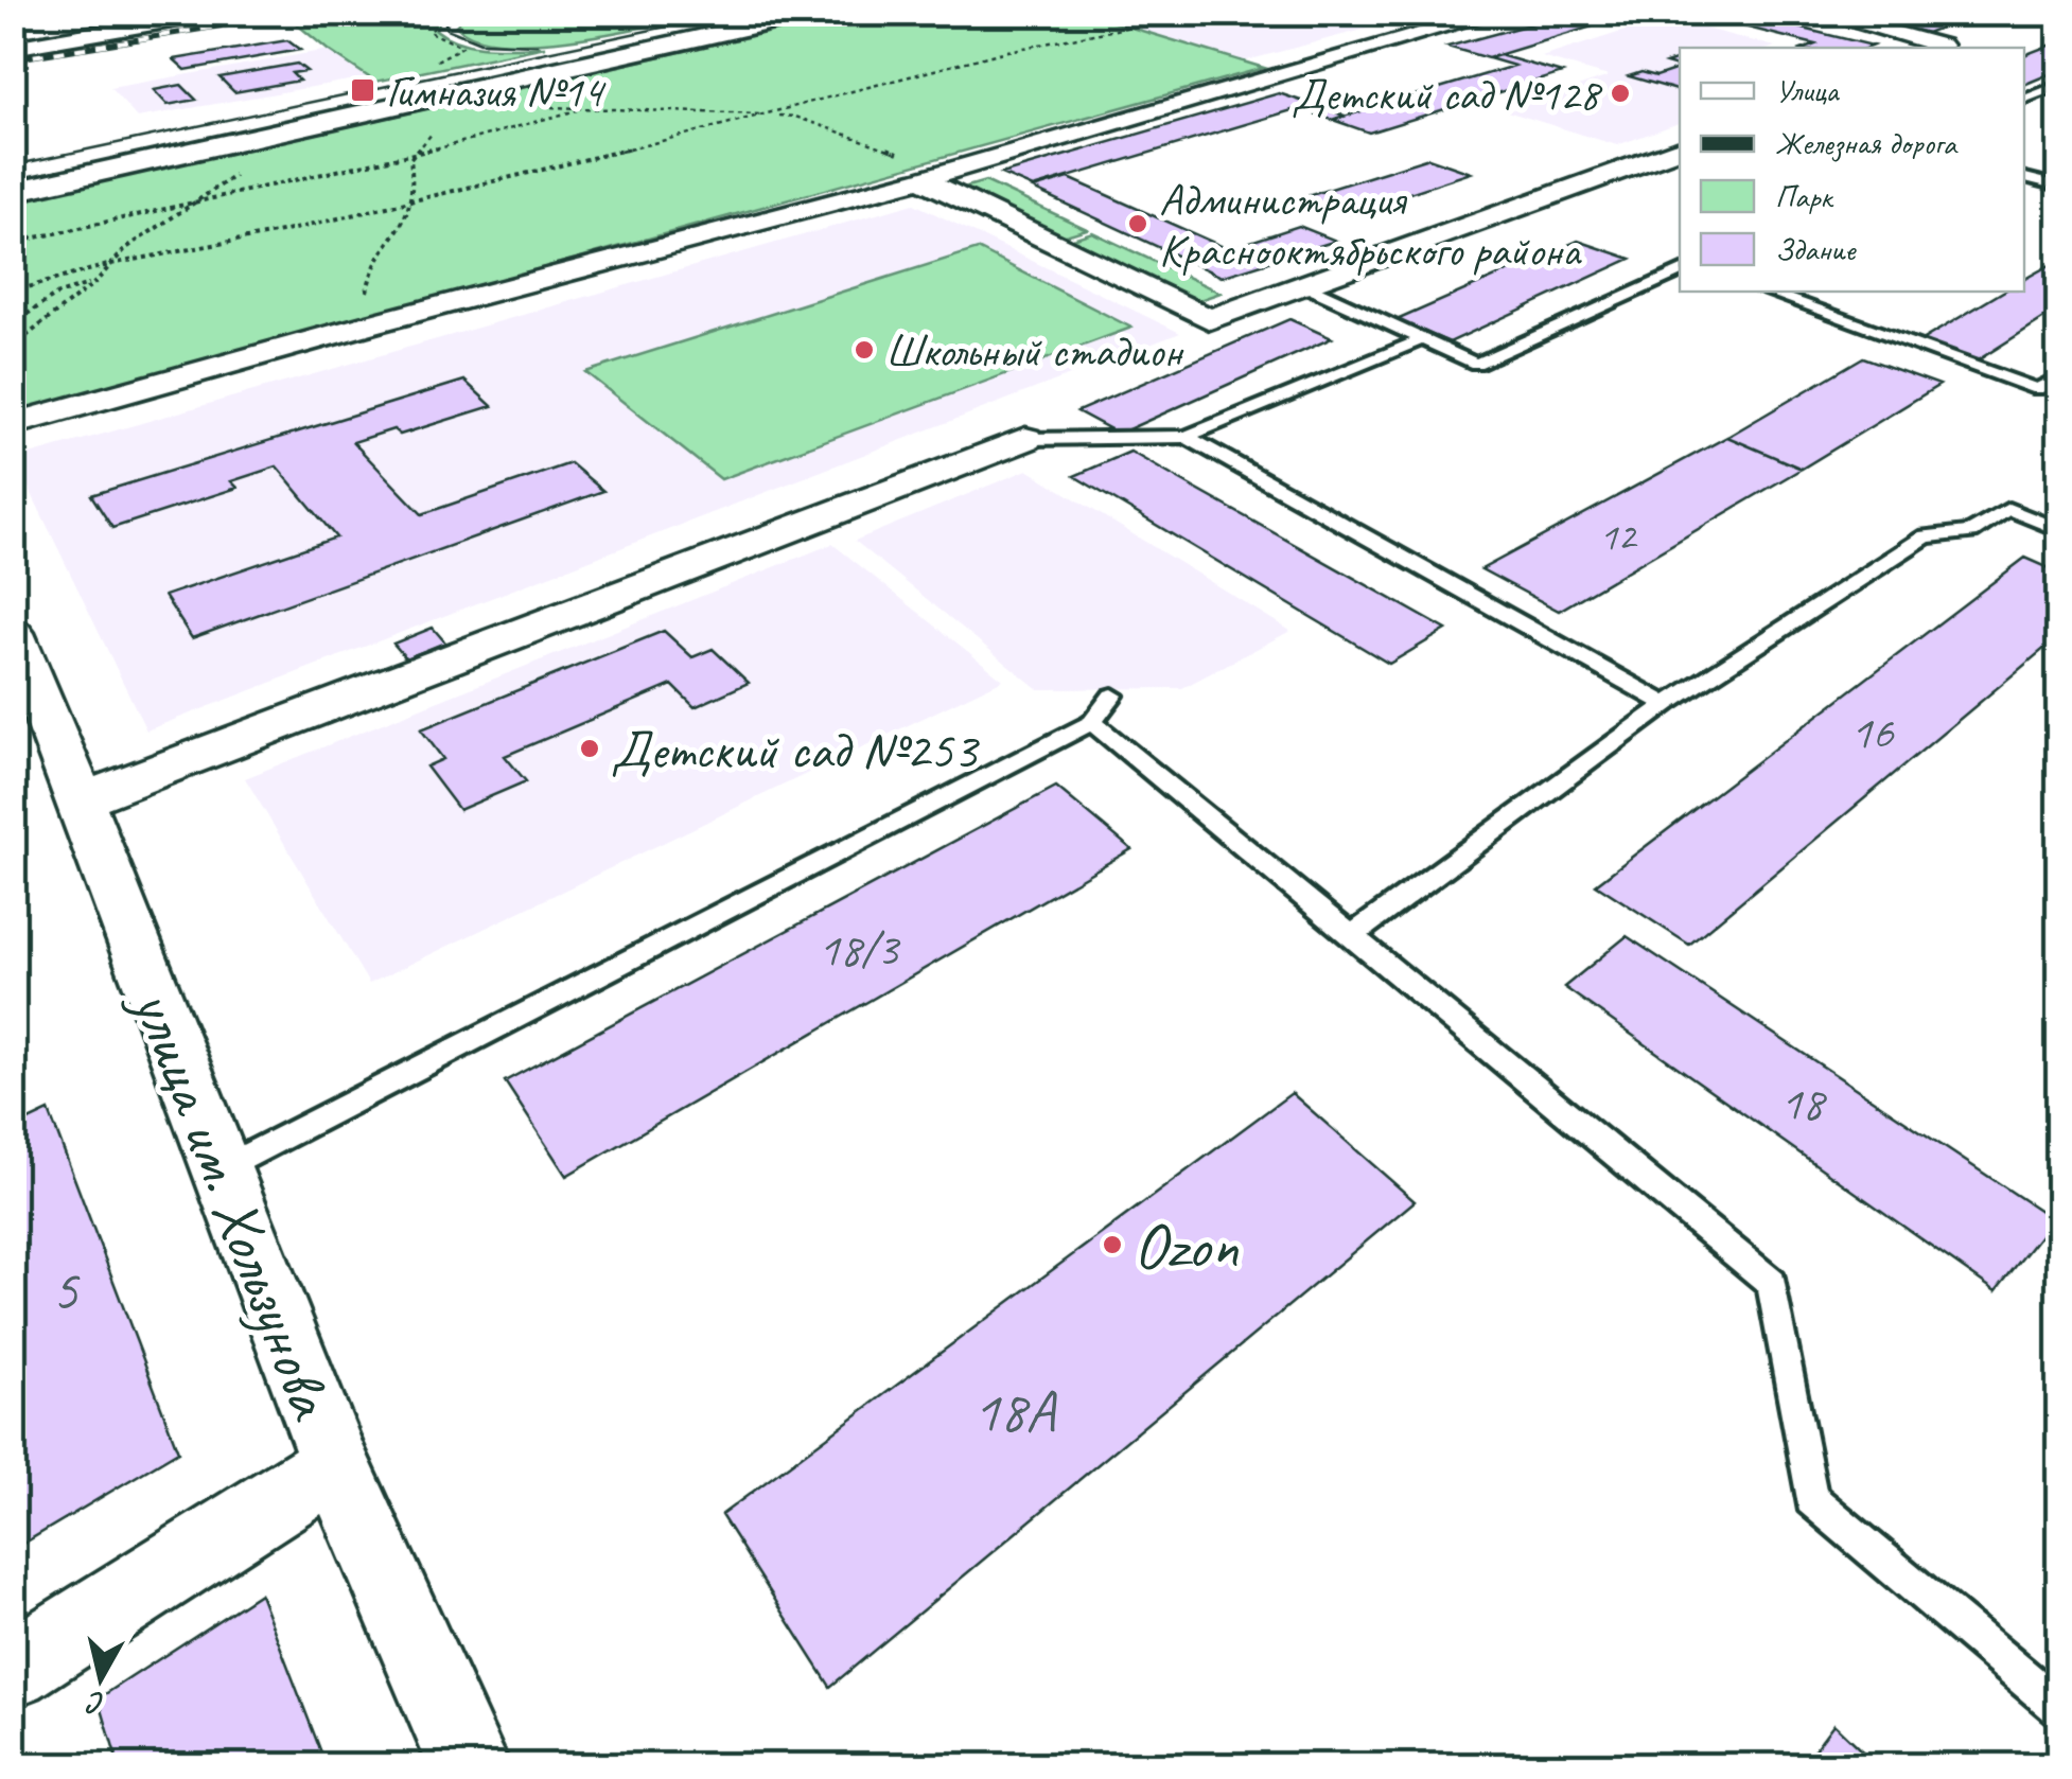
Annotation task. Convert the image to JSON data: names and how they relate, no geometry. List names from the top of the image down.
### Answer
{
  "streets": {
    "street": ["улица им. Хользунова"]
  },
  "places": {
    "transit": ["Гимназия №14"],
    "other": [
      "Детский сад №128",
      "Администрация Краснооктябрьского района",
      "Школьный стадион",
      "Детский сад №253",
      "Ozon"
    ]
  },
  "house_numbers": [
    "12",
    "16",
    "18/3",
    "18",
    "5",
    "18А"
  ],
  "legend": [
    "Улица",
    "Железная дорога",
    "Парк",
    "Здание"
  ],
  "north": "bottom"
}
